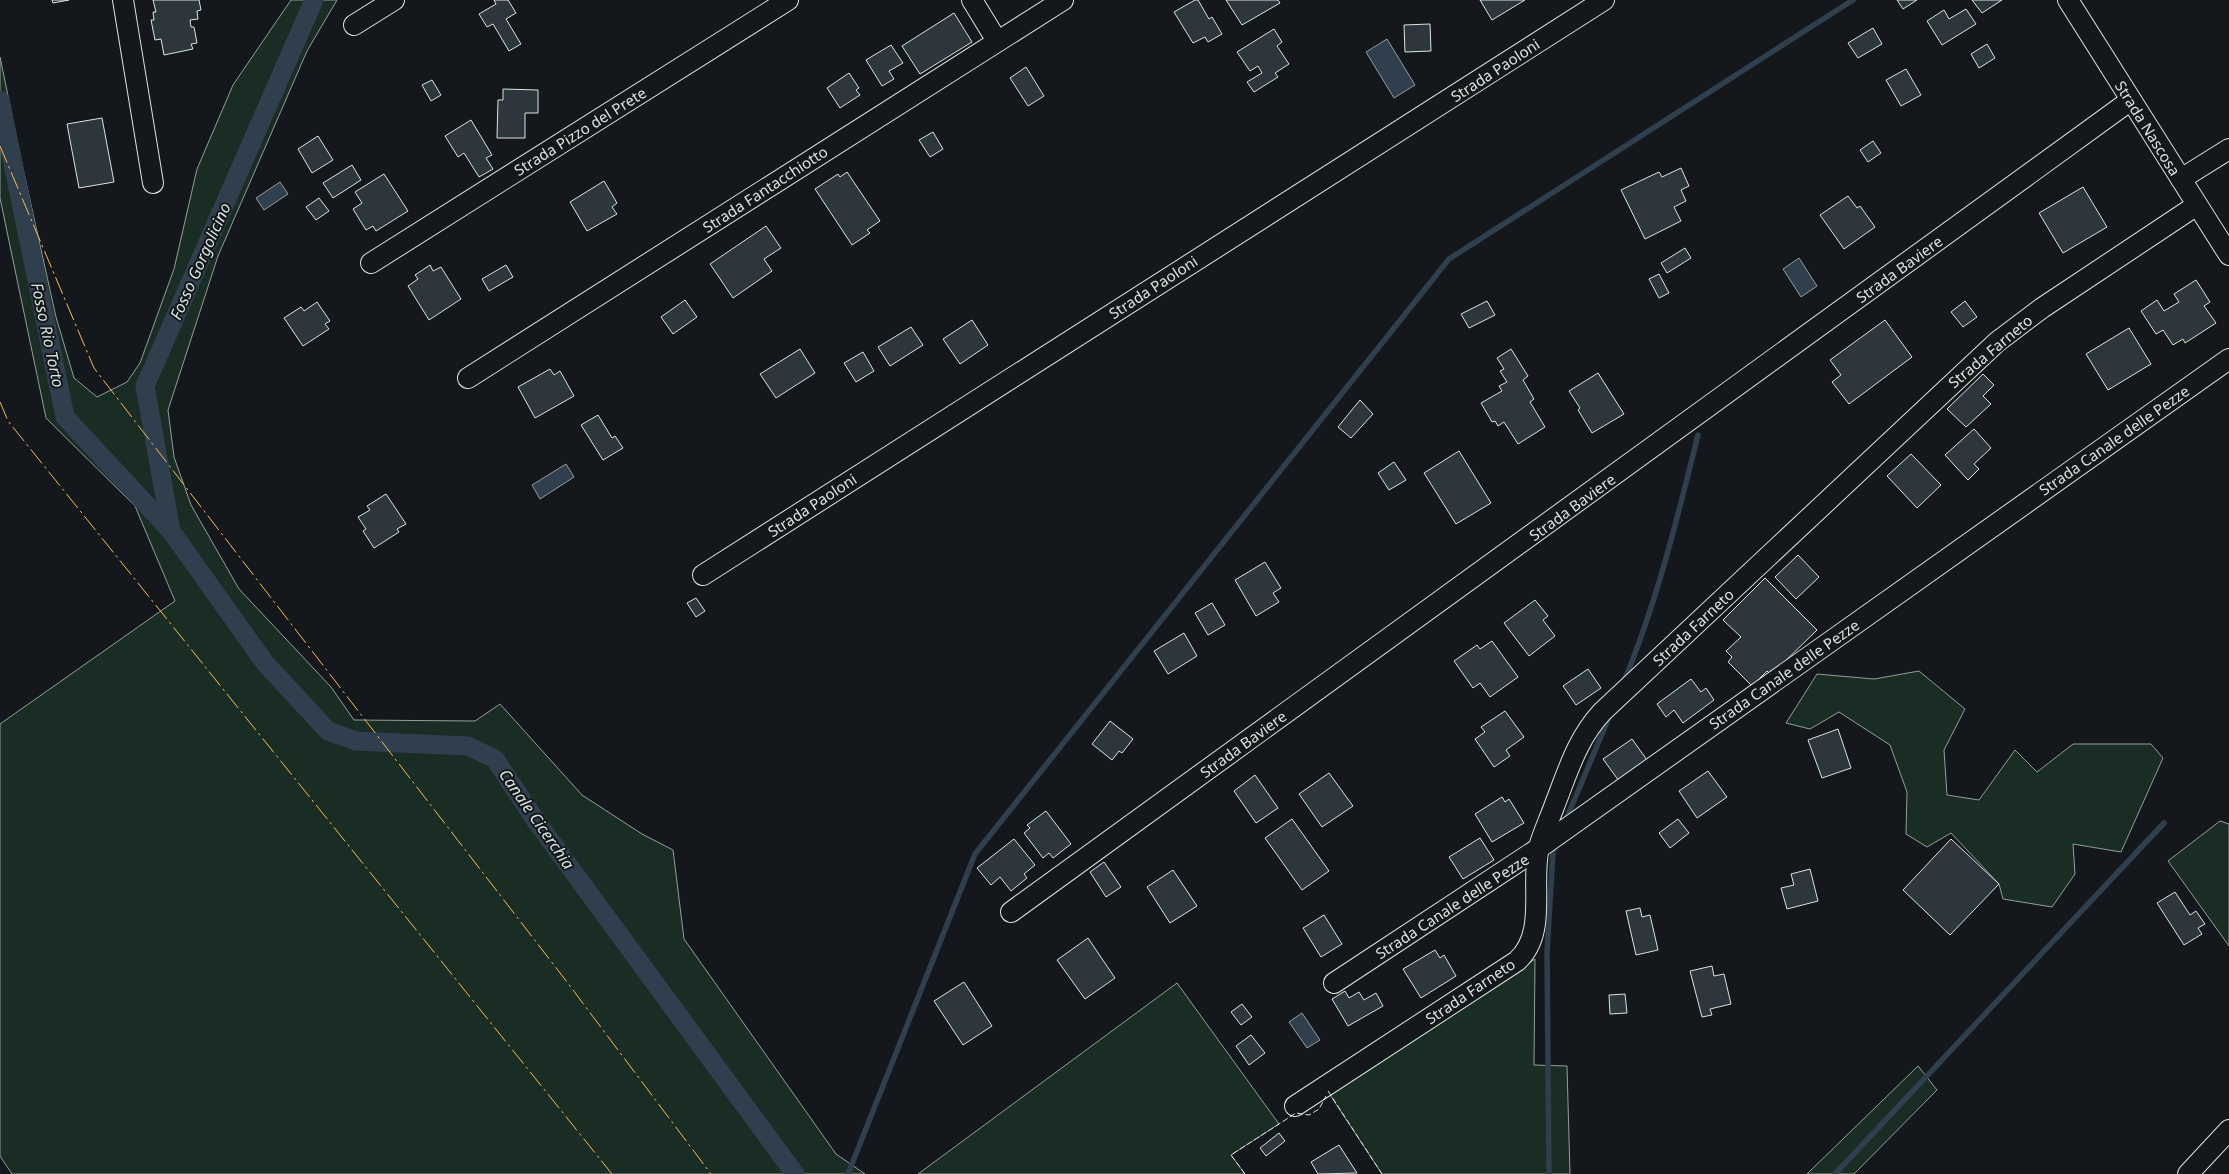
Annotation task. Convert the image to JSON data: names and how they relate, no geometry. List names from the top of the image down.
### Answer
{
  "streets": {
    "street": [
      "Strada Paoloni",
      "Strada Nascosa",
      "Strada Pizzo del Prete",
      "Strada Fantacchiotto",
      "Strada Baviere",
      "Strada Farneto",
      "Strada Canale delle Pezze"
    ]
  },
  "crossings": [
    ["Strada Nascosa", "Strada Baviere"],
    ["Strada Nascosa", "Strada Farneto"],
    ["Strada Farneto", "Strada Canale delle Pezze"]
  ],
  "water": ["Fosso Gorgolicino", "Fosso Rio Torto", "Canale Cicerchia"]
}
